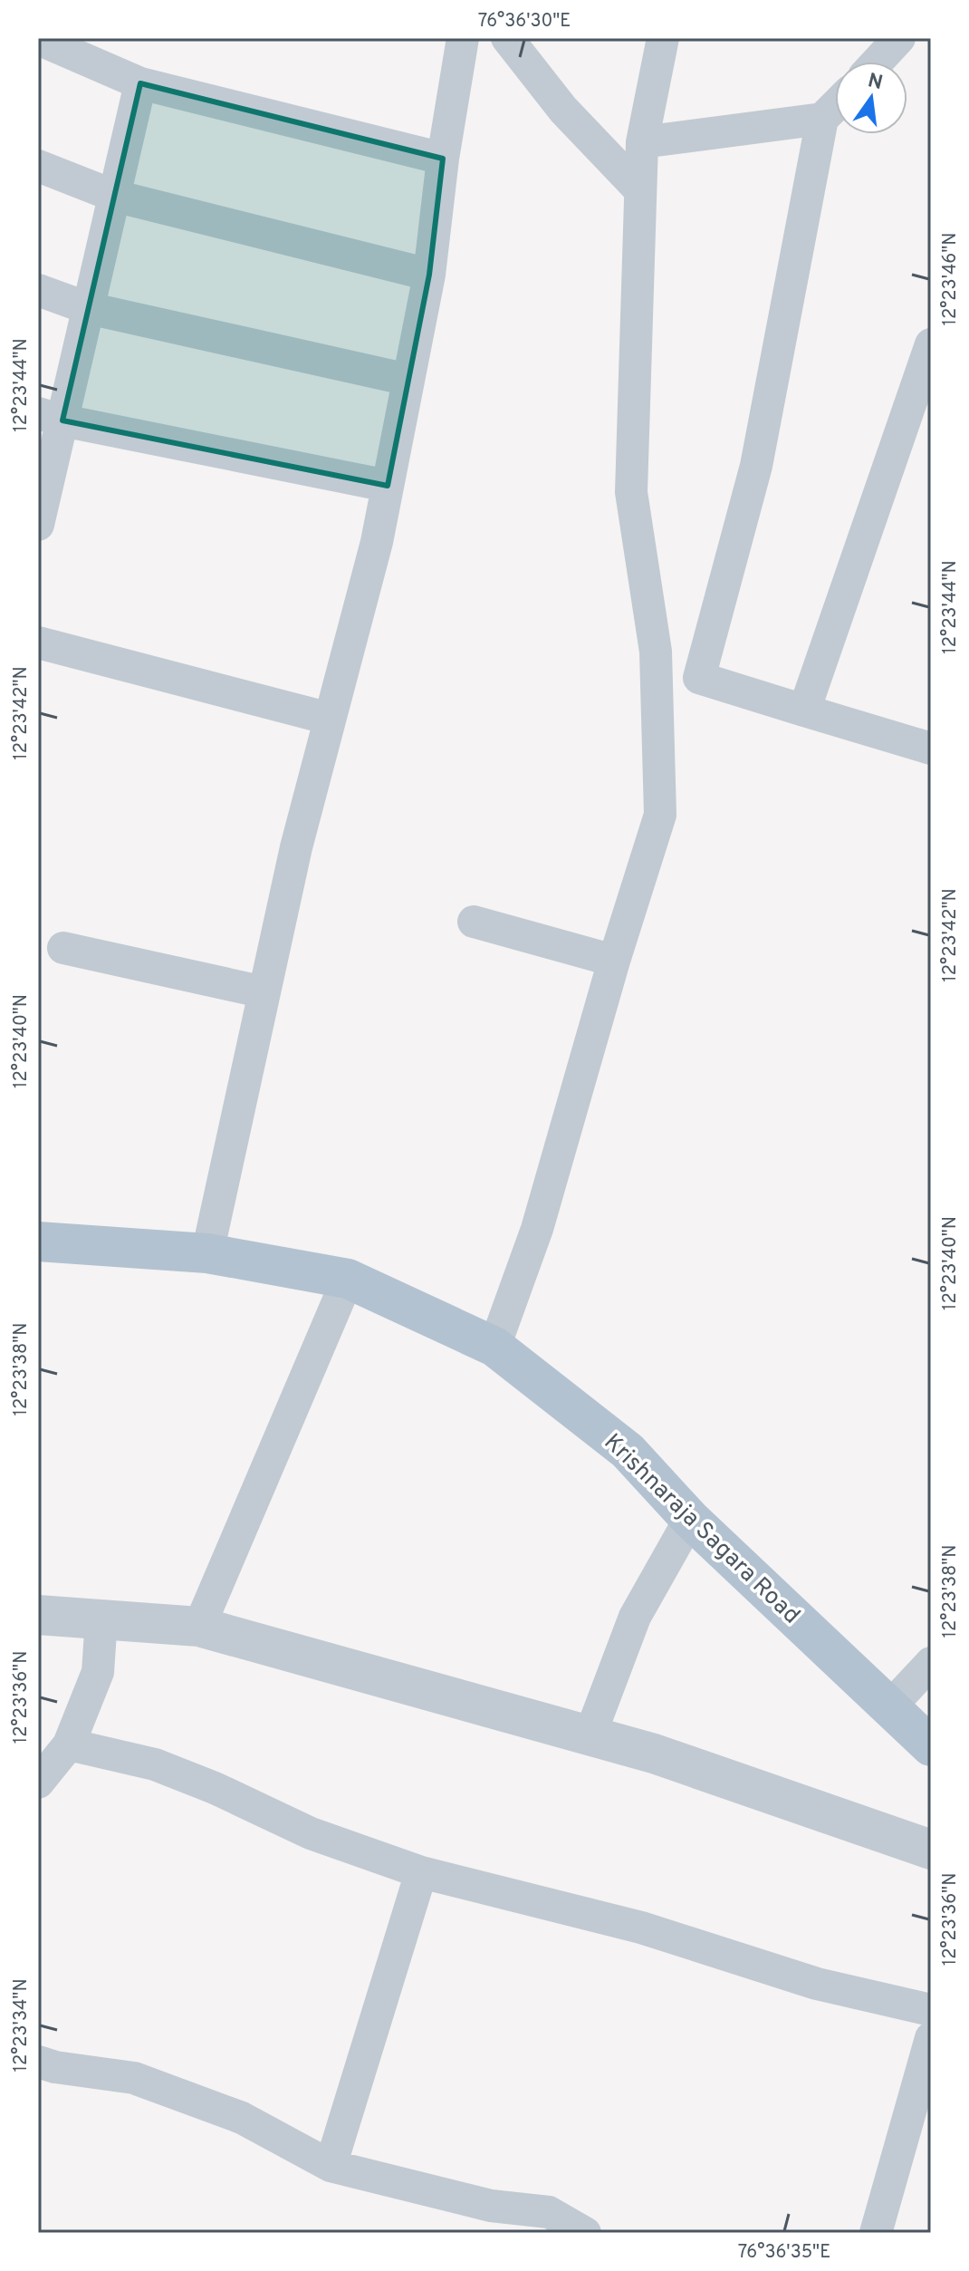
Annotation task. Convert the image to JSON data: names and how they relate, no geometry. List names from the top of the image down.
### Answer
{
  "streets": {
    "main road": ["Krishnaraja Sagara Road"]
  },
  "north": "top",
  "coordinates": [
    "76°36'30\"E",
    "12°23'46\"N",
    "12°23'44\"N",
    "12°23'42\"N",
    "12°23'40\"N",
    "12°23'38\"N",
    "12°23'36\"N",
    "12°23'34\"N",
    "76°36'35\"E"
  ]
}
